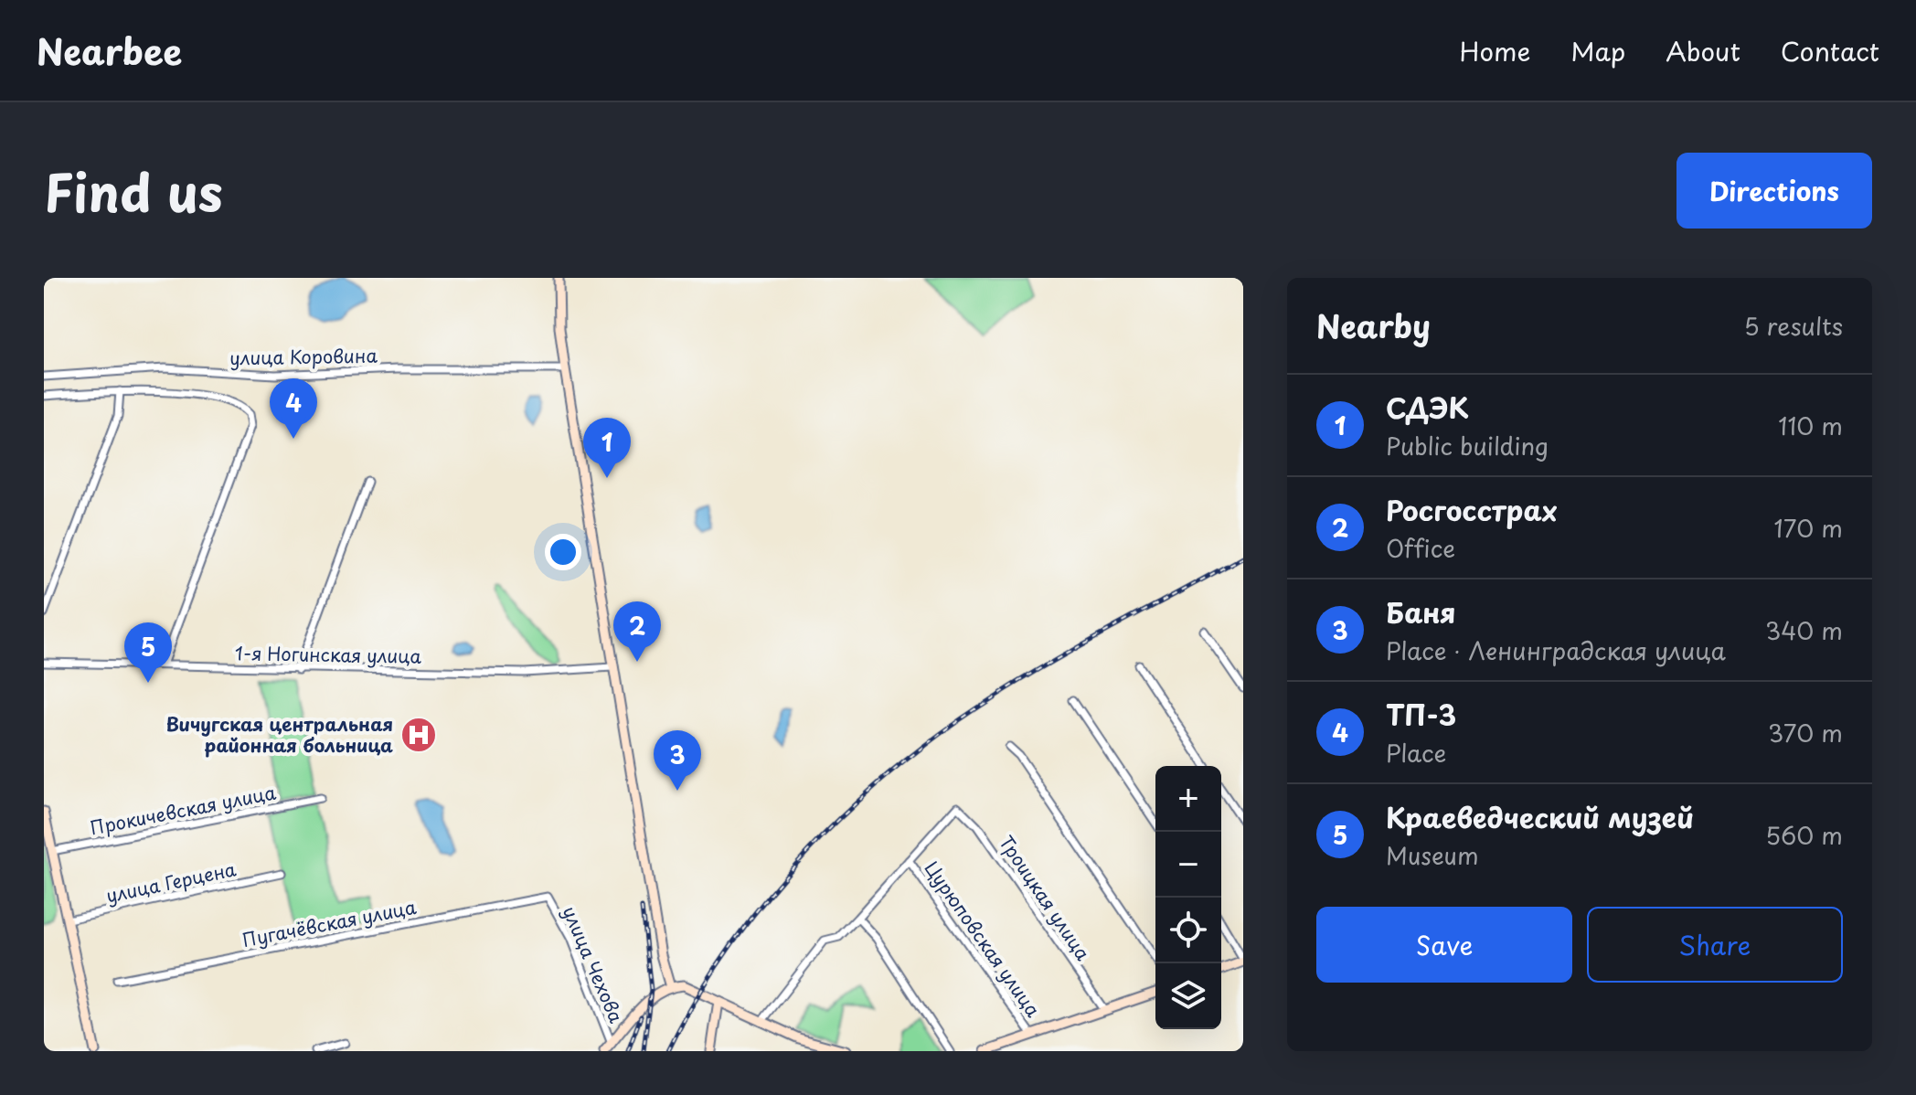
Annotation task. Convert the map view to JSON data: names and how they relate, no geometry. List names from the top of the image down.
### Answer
{
  "streets": {
    "street": [
      "улица Коровина",
      "1-я Ногинская улица",
      "Прокичевская улица",
      "улица Герцена",
      "Троицкая улица",
      "Пугачёвская улица",
      "Цурюповская улица",
      "улица Чехова"
    ]
  },
  "crossings": [
    ["Троицкая улица", "Цурюповская улица"],
    ["Пугачёвская улица", "улица Чехова"]
  ],
  "places": {
    "hospital": ["Вичугская центральная районная больница"]
  },
  "page": {
    "header": "Nearbee",
    "nav": [
      "Home",
      "Map",
      "About",
      "Contact"
    ],
    "title": "Find us",
    "buttons": [
      "Directions",
      ["Save", "Share"]
    ],
    "heading": ["Nearby", "5 results"],
    "list": [
      {
        "mark": "1",
        "name": "СДЭК",
        "note": "Public building",
        "value": "110 m"
      },
      {
        "mark": "2",
        "name": "Росгосстрах",
        "note": "Office",
        "value": "170 m"
      },
      {
        "mark": "3",
        "name": "Баня",
        "note": "Place · Ленинградская улица",
        "value": "340 m"
      },
      {
        "mark": "4",
        "name": "ТП-3",
        "note": "Place",
        "value": "370 m"
      },
      {
        "mark": "5",
        "name": "Краеведческий музей",
        "note": "Museum",
        "value": "560 m"
      }
    ],
    "pins": [
      "4",
      "1",
      "2",
      "5",
      "3"
    ],
    "map_buttons": ["+", "−"]
  }
}
